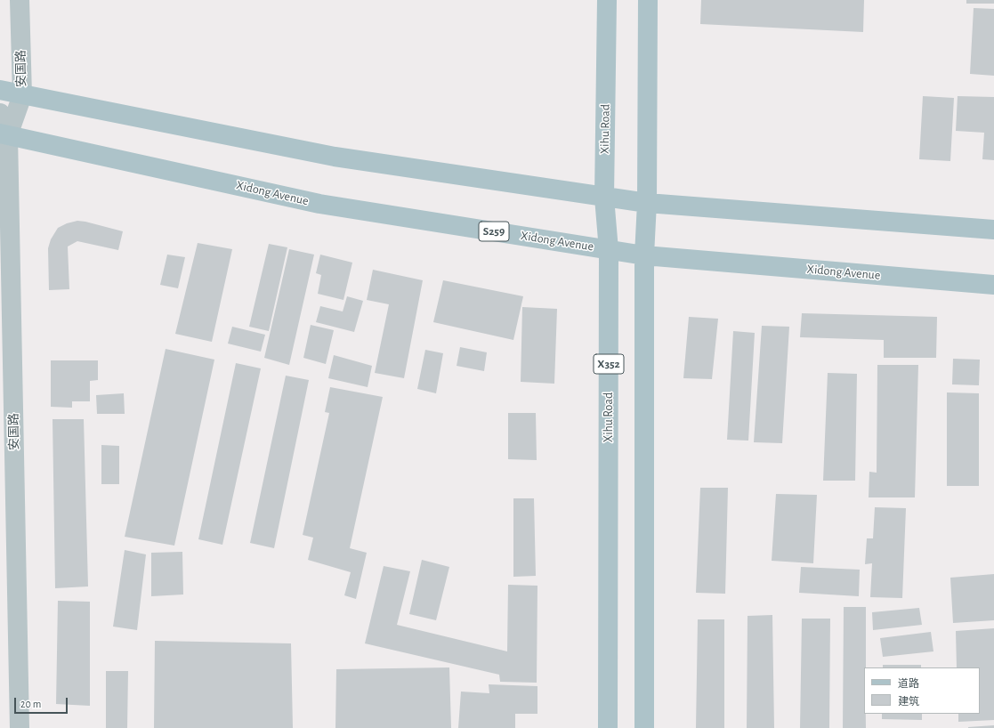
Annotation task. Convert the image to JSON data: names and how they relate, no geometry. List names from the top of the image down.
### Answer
{
  "streets": {
    "main road": [
      "Xihu Road",
      "Xidong Avenue",
      "S259",
      "X352"
    ],
    "street": ["安国路"]
  },
  "crossings": [
    ["安国路", "Xidong Avenue"],
    ["Xihu Road", "Xidong Avenue"]
  ],
  "legend": ["道路", "建筑"],
  "scale_bar": "20 m"
}
